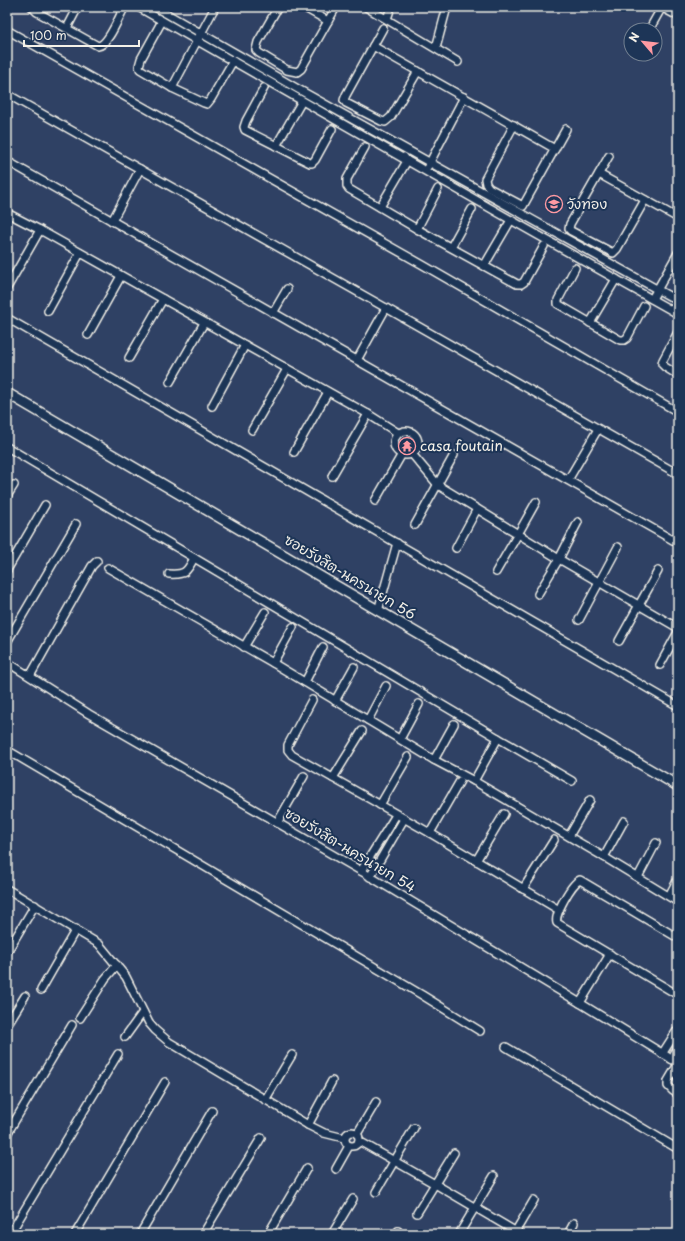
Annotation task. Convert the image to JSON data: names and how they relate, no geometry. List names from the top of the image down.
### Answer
{
  "streets": {
    "street": ["ซอยรังสิต-นครนายก 56", "ซอยรังสิต-นครนายก 54"]
  },
  "places": {
    "school or university": ["วังทอง"],
    "temple": ["casa foutain"]
  },
  "scale_bar": "100 m",
  "north": "top left"
}
